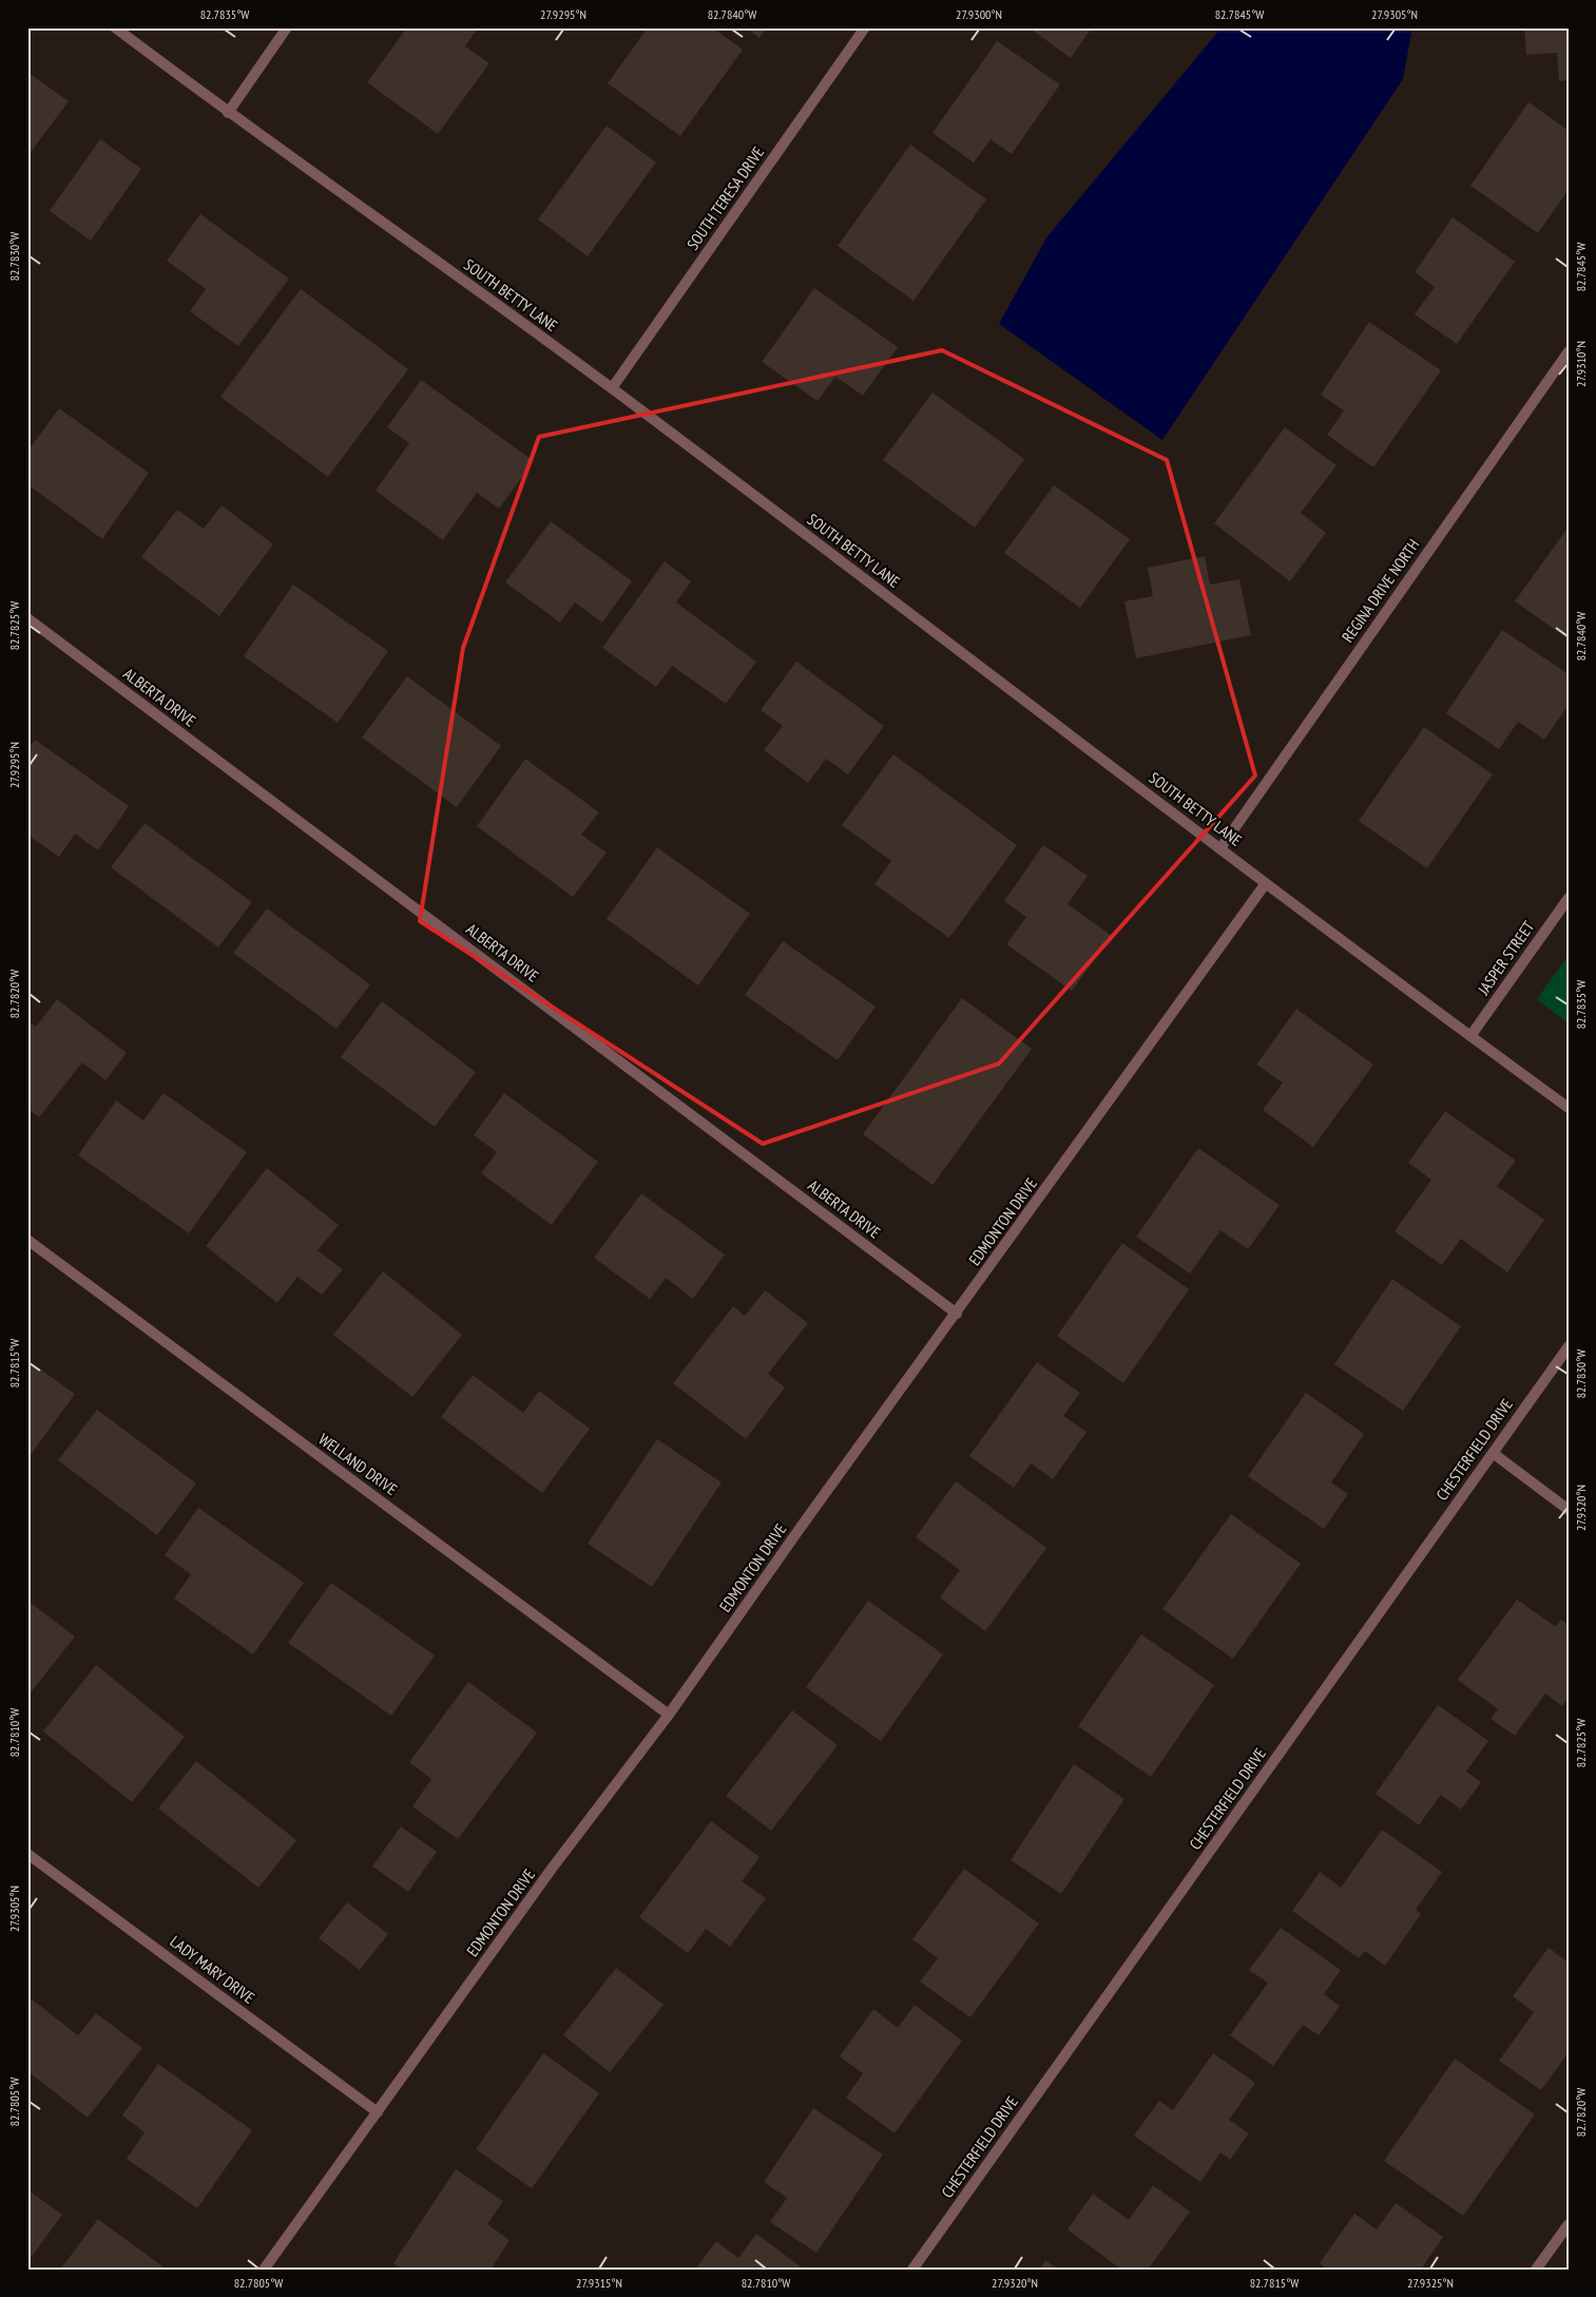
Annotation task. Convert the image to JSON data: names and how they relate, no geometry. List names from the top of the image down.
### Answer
{
  "streets": {
    "street": [
      "SOUTH TERESA DRIVE",
      "SOUTH BETTY LANE",
      "REGINA DRIVE NORTH",
      "ALBERTA DRIVE",
      "JASPER STREET",
      "EDMONTON DRIVE",
      "CHESTERFIELD DRIVE",
      "WELLAND DRIVE",
      "LADY MARY DRIVE"
    ]
  },
  "crossings": [
    ["SOUTH TERESA DRIVE", "SOUTH BETTY LANE"],
    ["SOUTH BETTY LANE", "REGINA DRIVE NORTH"],
    ["SOUTH BETTY LANE", "JASPER STREET"],
    ["SOUTH BETTY LANE", "EDMONTON DRIVE"],
    ["ALBERTA DRIVE", "EDMONTON DRIVE"],
    ["EDMONTON DRIVE", "WELLAND DRIVE"],
    ["EDMONTON DRIVE", "LADY MARY DRIVE"]
  ],
  "coordinates": [
    "82.7835°W",
    "27.9295°N",
    "82.7840°W",
    "27.9300°N",
    "82.7845°W",
    "27.9305°N",
    "82.7830°W",
    "27.9310°N",
    "82.7825°W",
    "82.7820°W",
    "82.7815°W",
    "27.9320°N",
    "82.7810°W",
    "82.7805°W",
    "27.9315°N",
    "27.9325°N"
  ]
}
